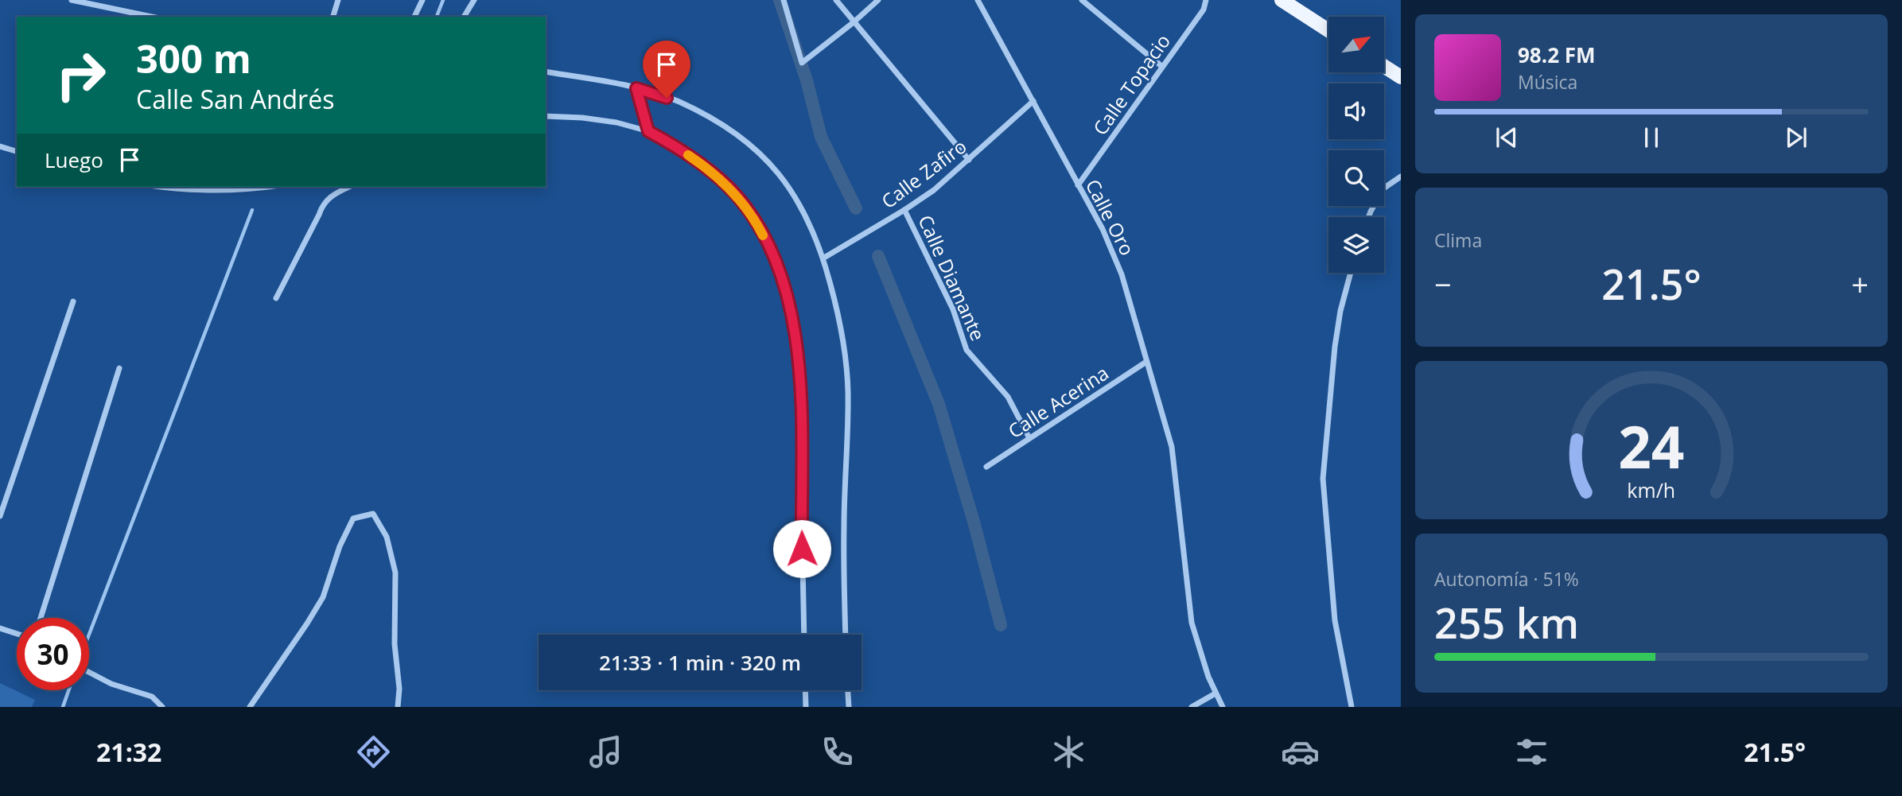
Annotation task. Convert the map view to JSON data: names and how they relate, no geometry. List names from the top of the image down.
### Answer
{
  "streets": {
    "street": [
      "Calle Topacio",
      "Calle Zafiro",
      "Calle Oro",
      "Calle Diamante",
      "Calle Acerina"
    ]
  },
  "crossings": [
    ["Calle Topacio", "Calle Oro"],
    ["Calle Zafiro", "Calle Oro"],
    ["Calle Zafiro", "Calle Diamante"],
    ["Calle Oro", "Calle Acerina"],
    ["Calle Diamante", "Calle Acerina"]
  ],
  "north": "top right",
  "page": {
    "turn": ["300 m", "Calle San Andrés"],
    "song": ["98.2 FM", "Música"],
    "then": "Luego",
    "tile": [
      "Clima",
      ["Autonomía · 51%", "255 km"]
    ],
    "heat": ["−", "21.5°", "+"],
    "limit": "30",
    "trip": "21:33 · 1 min · 320 m",
    "tabs": ["21:32", "21.5°"],
    "gauge": ["24", "km/h"]
  }
}
